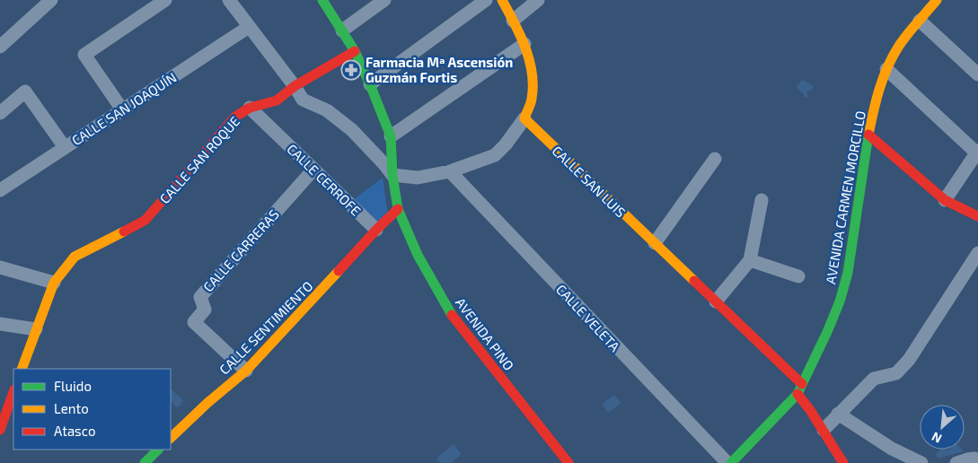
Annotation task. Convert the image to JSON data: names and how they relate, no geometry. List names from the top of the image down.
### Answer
{
  "streets": {
    "street": [
      "CALLE SAN JOAQUÍN",
      "CALLE SAN ROQUE",
      "CALLE CERROFE",
      "CALLE SAN LUIS",
      "AVENIDA CARMEN MORCILLO",
      "CALLE CARRERAS",
      "CALLE VELETA",
      "CALLE SENTIMIENTO",
      "AVENIDA PINO"
    ]
  },
  "crossings": [
    ["CALLE SAN ROQUE", "CALLE CERROFE"],
    ["CALLE SAN ROQUE", "AVENIDA PINO"],
    ["CALLE CERROFE", "CALLE CARRERAS"],
    ["CALLE CERROFE", "CALLE SENTIMIENTO"],
    ["CALLE SAN LUIS", "AVENIDA CARMEN MORCILLO"],
    ["CALLE CARRERAS", "CALLE SENTIMIENTO"]
  ],
  "places": {
    "pharmacy": ["Farmacia Mª Ascensión Guzmán Fortis"]
  },
  "legend": ["Fluido", "Lento", "Atasco"],
  "north": "bottom left"
}
